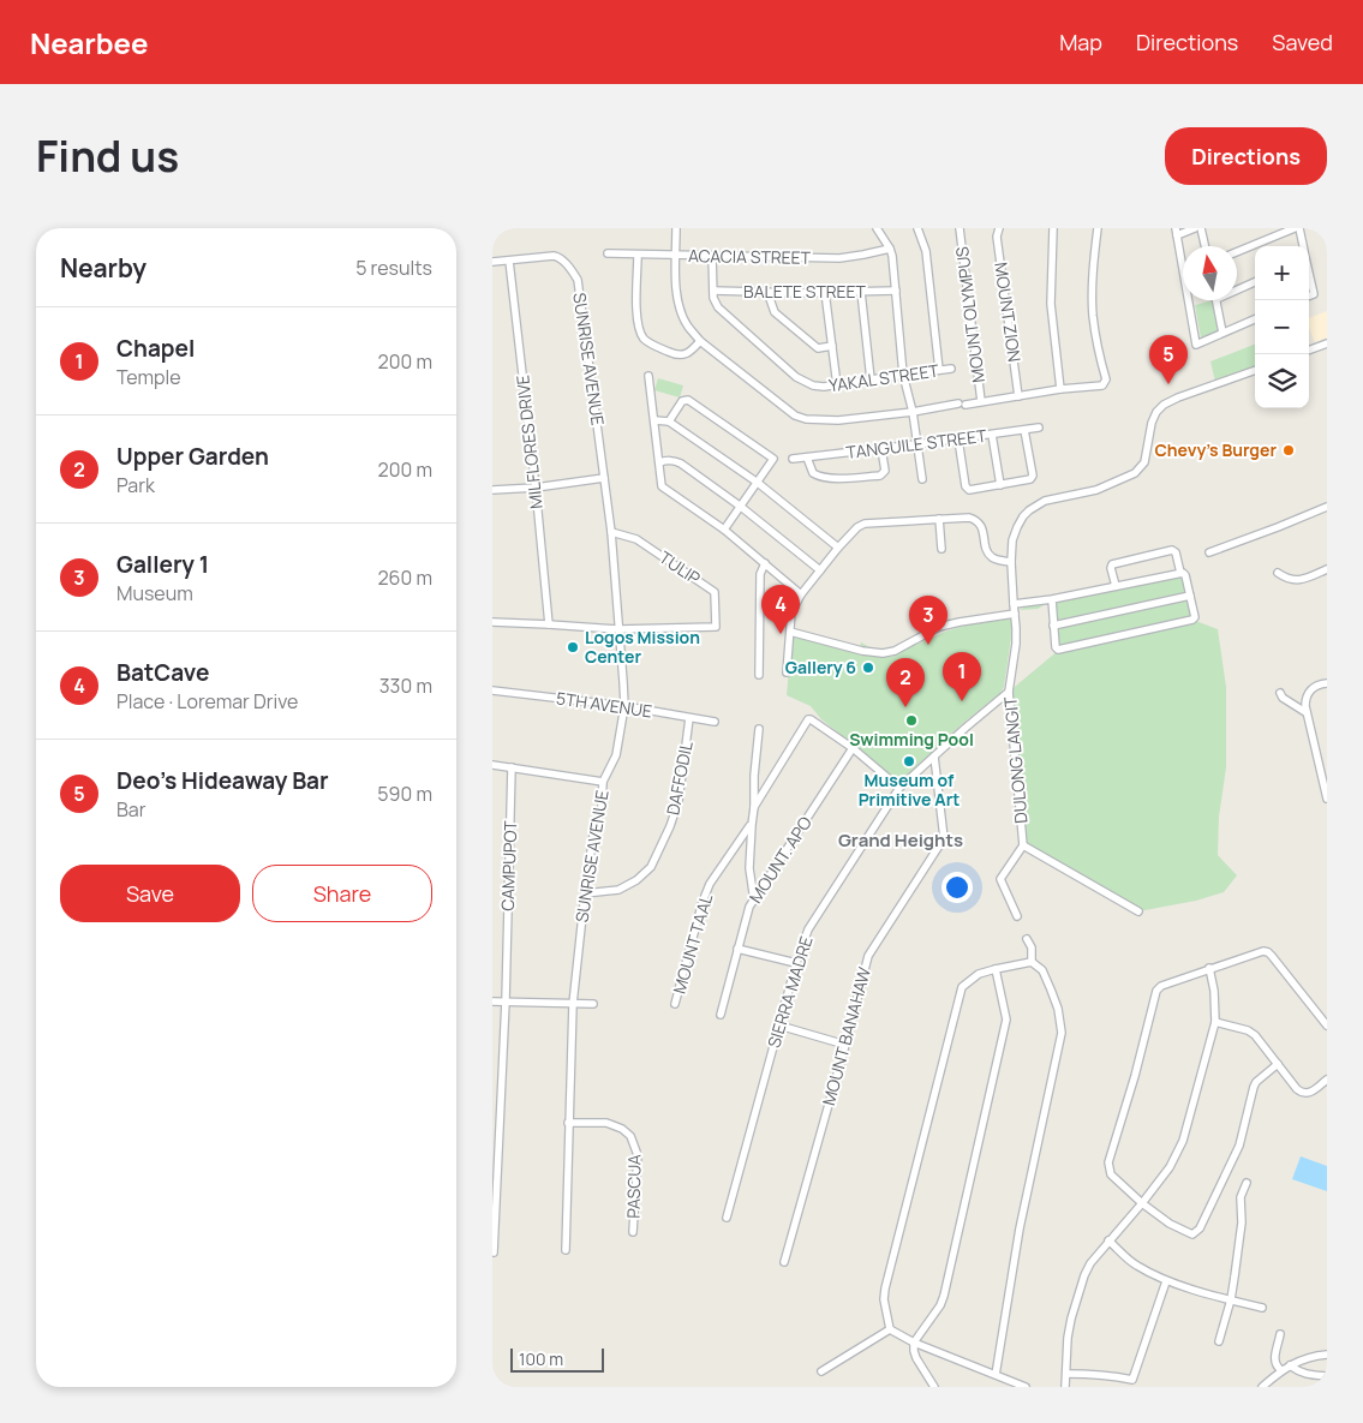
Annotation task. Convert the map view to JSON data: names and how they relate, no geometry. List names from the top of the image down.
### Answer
{
  "streets": {
    "street": [
      "ACACIA STREET",
      "BALETE STREET",
      "MOUNT ZION",
      "MOUNT OLYMPUS",
      "SUNRISE AVENUE",
      "YAKAL STREET",
      "MILFLORES DRIVE",
      "TANGUILE STREET",
      "TULIP",
      "5TH AVENUE",
      "DULONG LANGIT",
      "DAFFODIL",
      "MOUNT. APO",
      "CAMPUPOT",
      "MOUNT TAAL",
      "SIERRA MADRE",
      "MOUNT BANAHAW",
      "PASCUA"
    ]
  },
  "crossings": [
    ["ACACIA STREET", "YAKAL STREET"],
    ["BALETE STREET", "YAKAL STREET"],
    ["SUNRISE AVENUE", "MILFLORES DRIVE"],
    ["SUNRISE AVENUE", "TULIP"],
    ["SUNRISE AVENUE", "5TH AVENUE"],
    ["SUNRISE AVENUE", "DAFFODIL"],
    ["SUNRISE AVENUE", "PASCUA"],
    ["5TH AVENUE", "DAFFODIL"],
    ["DULONG LANGIT", "SIERRA MADRE"],
    ["SIERRA MADRE", "MOUNT BANAHAW"]
  ],
  "districts": ["Grand Heights"],
  "places": [
    "Chevy's Burger",
    "Logos Mission Center",
    "Gallery 6",
    "Swimming Pool",
    "Museum of Primitive Art"
  ],
  "scale_bar": "100 m",
  "north": "top",
  "page": {
    "header": "Nearbee",
    "nav": ["Map", "Directions", "Saved"],
    "title": "Find us",
    "buttons": [
      "Directions",
      ["Save", "Share"]
    ],
    "heading": ["Nearby", "5 results"],
    "map_buttons": ["+", "−"],
    "list": [
      {
        "mark": "1",
        "name": "Chapel",
        "note": "Temple",
        "value": "200 m"
      },
      {
        "mark": "2",
        "name": "Upper Garden",
        "note": "Park",
        "value": "200 m"
      },
      {
        "mark": "3",
        "name": "Gallery 1",
        "note": "Museum",
        "value": "260 m"
      },
      {
        "mark": "4",
        "name": "BatCave",
        "note": "Place · Loremar Drive",
        "value": "330 m"
      },
      {
        "mark": "5",
        "name": "Deo's Hideaway Bar",
        "note": "Bar",
        "value": "590 m"
      }
    ],
    "pins": [
      "5",
      "4",
      "3",
      "1",
      "2"
    ],
    "scale": "100 m"
  }
}
